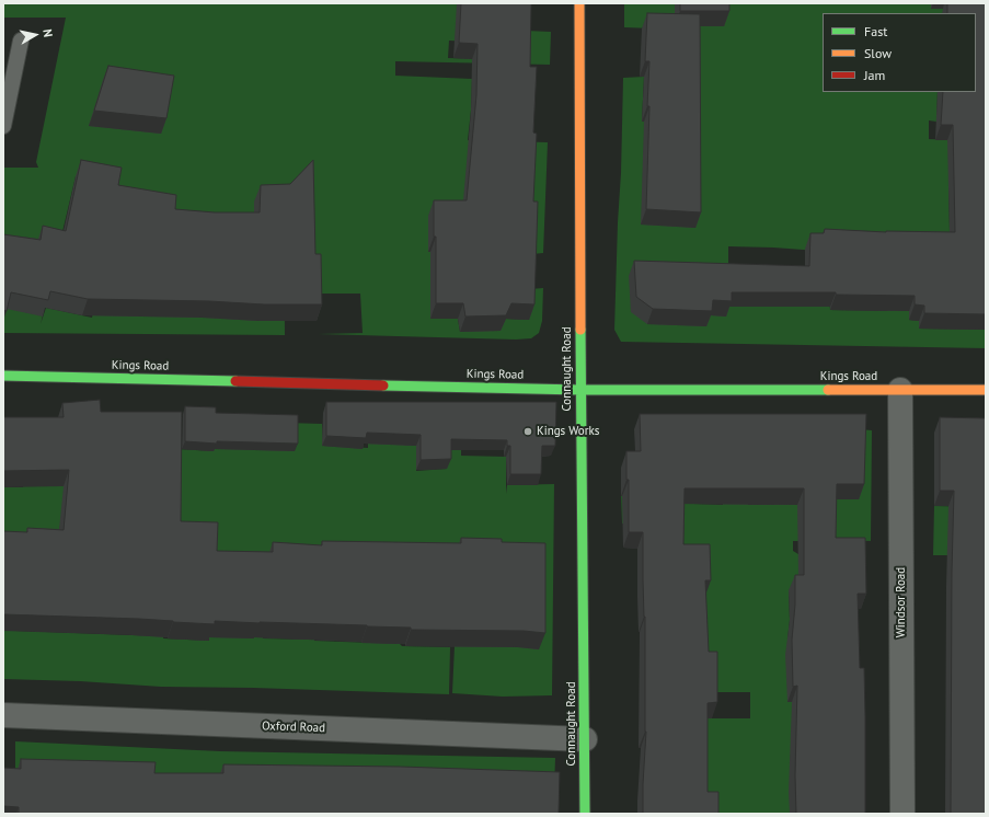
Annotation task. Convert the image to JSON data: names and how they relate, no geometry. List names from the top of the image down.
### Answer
{
  "streets": {
    "street": [
      "Kings Road",
      "Connaught Road",
      "Windsor Road",
      "Oxford Road"
    ]
  },
  "crossings": [
    ["Kings Road", "Connaught Road"],
    ["Kings Road", "Windsor Road"],
    ["Connaught Road", "Oxford Road"]
  ],
  "places": ["Kings Works"],
  "legend": ["Fast", "Slow", "Jam"],
  "north": "right"
}
